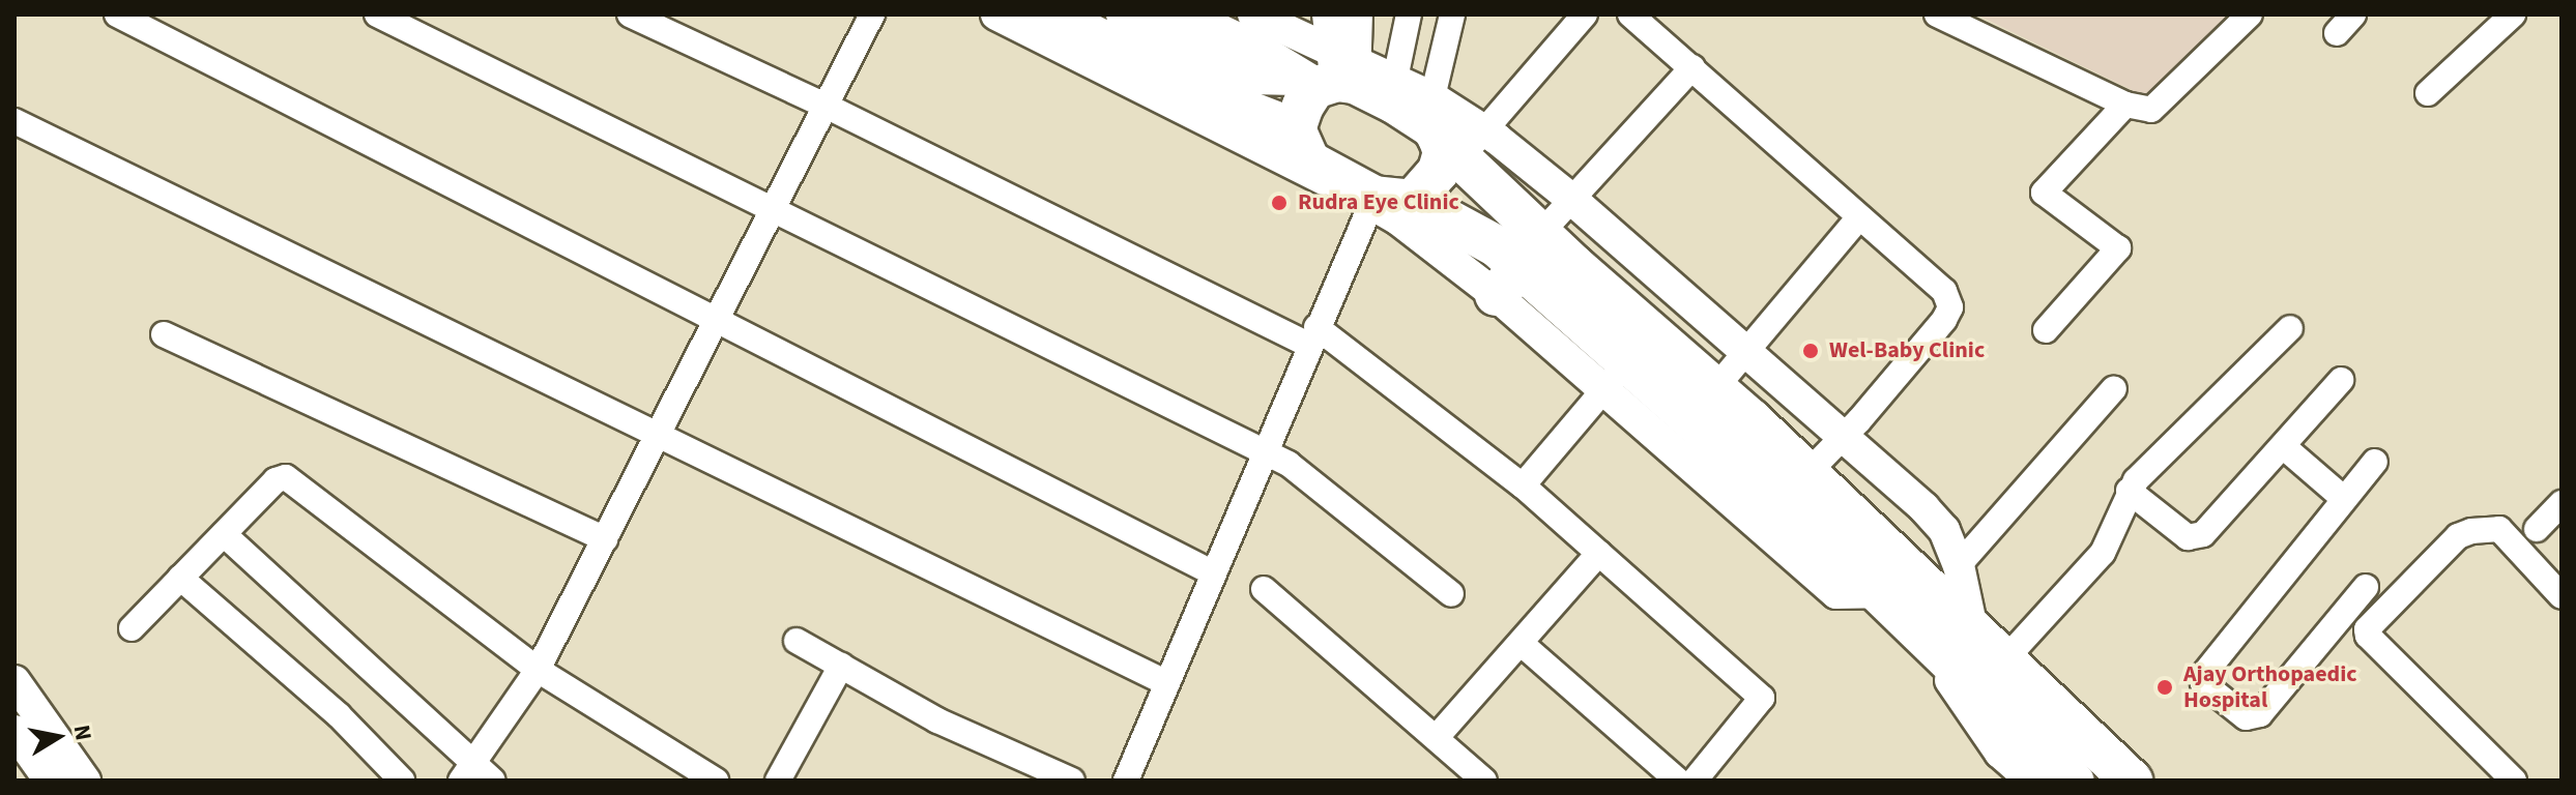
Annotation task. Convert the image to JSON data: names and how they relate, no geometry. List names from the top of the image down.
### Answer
{
  "places": ["Rudra Eye Clinic", "Wel-Baby Clinic", "Ajay Orthopaedic Hospital"],
  "north": "right"
}
